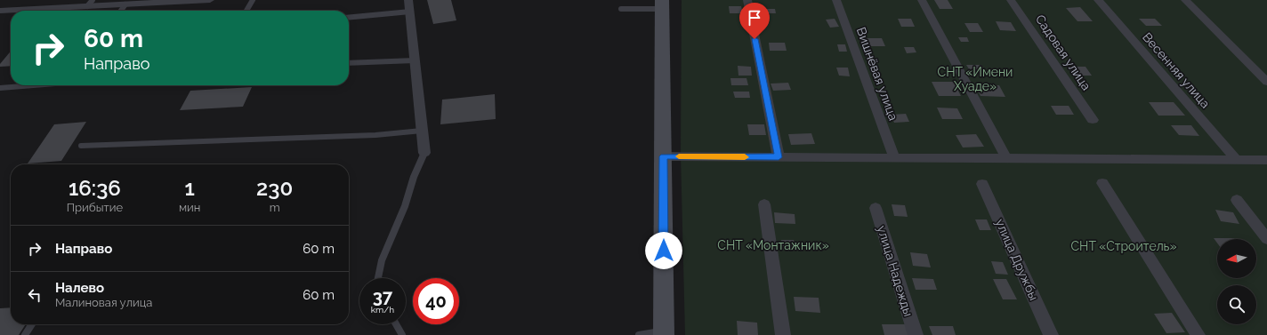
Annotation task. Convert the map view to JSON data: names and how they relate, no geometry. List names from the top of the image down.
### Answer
{
  "streets": {
    "street": [
      "Садовая улица",
      "Весенняя улица",
      "Вишнёвая улица",
      "улица Дружбы",
      "улица Надежды"
    ]
  },
  "parks": ["СНТ «Имени Хуаде»", "СНТ «Монтажник»", "СНТ «Строитель»"],
  "north": "left",
  "page": {
    "turn": ["60 m", "Направо"],
    "eta": [
      "16:36",
      "Прибытие",
      "1",
      "мин",
      "230",
      "m"
    ],
    "list": [
      {
        "name": "Направо",
        "value": "60 m"
      },
      {
        "name": "Налево",
        "note": "Малиновая улица",
        "value": "60 m"
      }
    ],
    "speed": "37 km/h",
    "limit": "40"
  }
}
